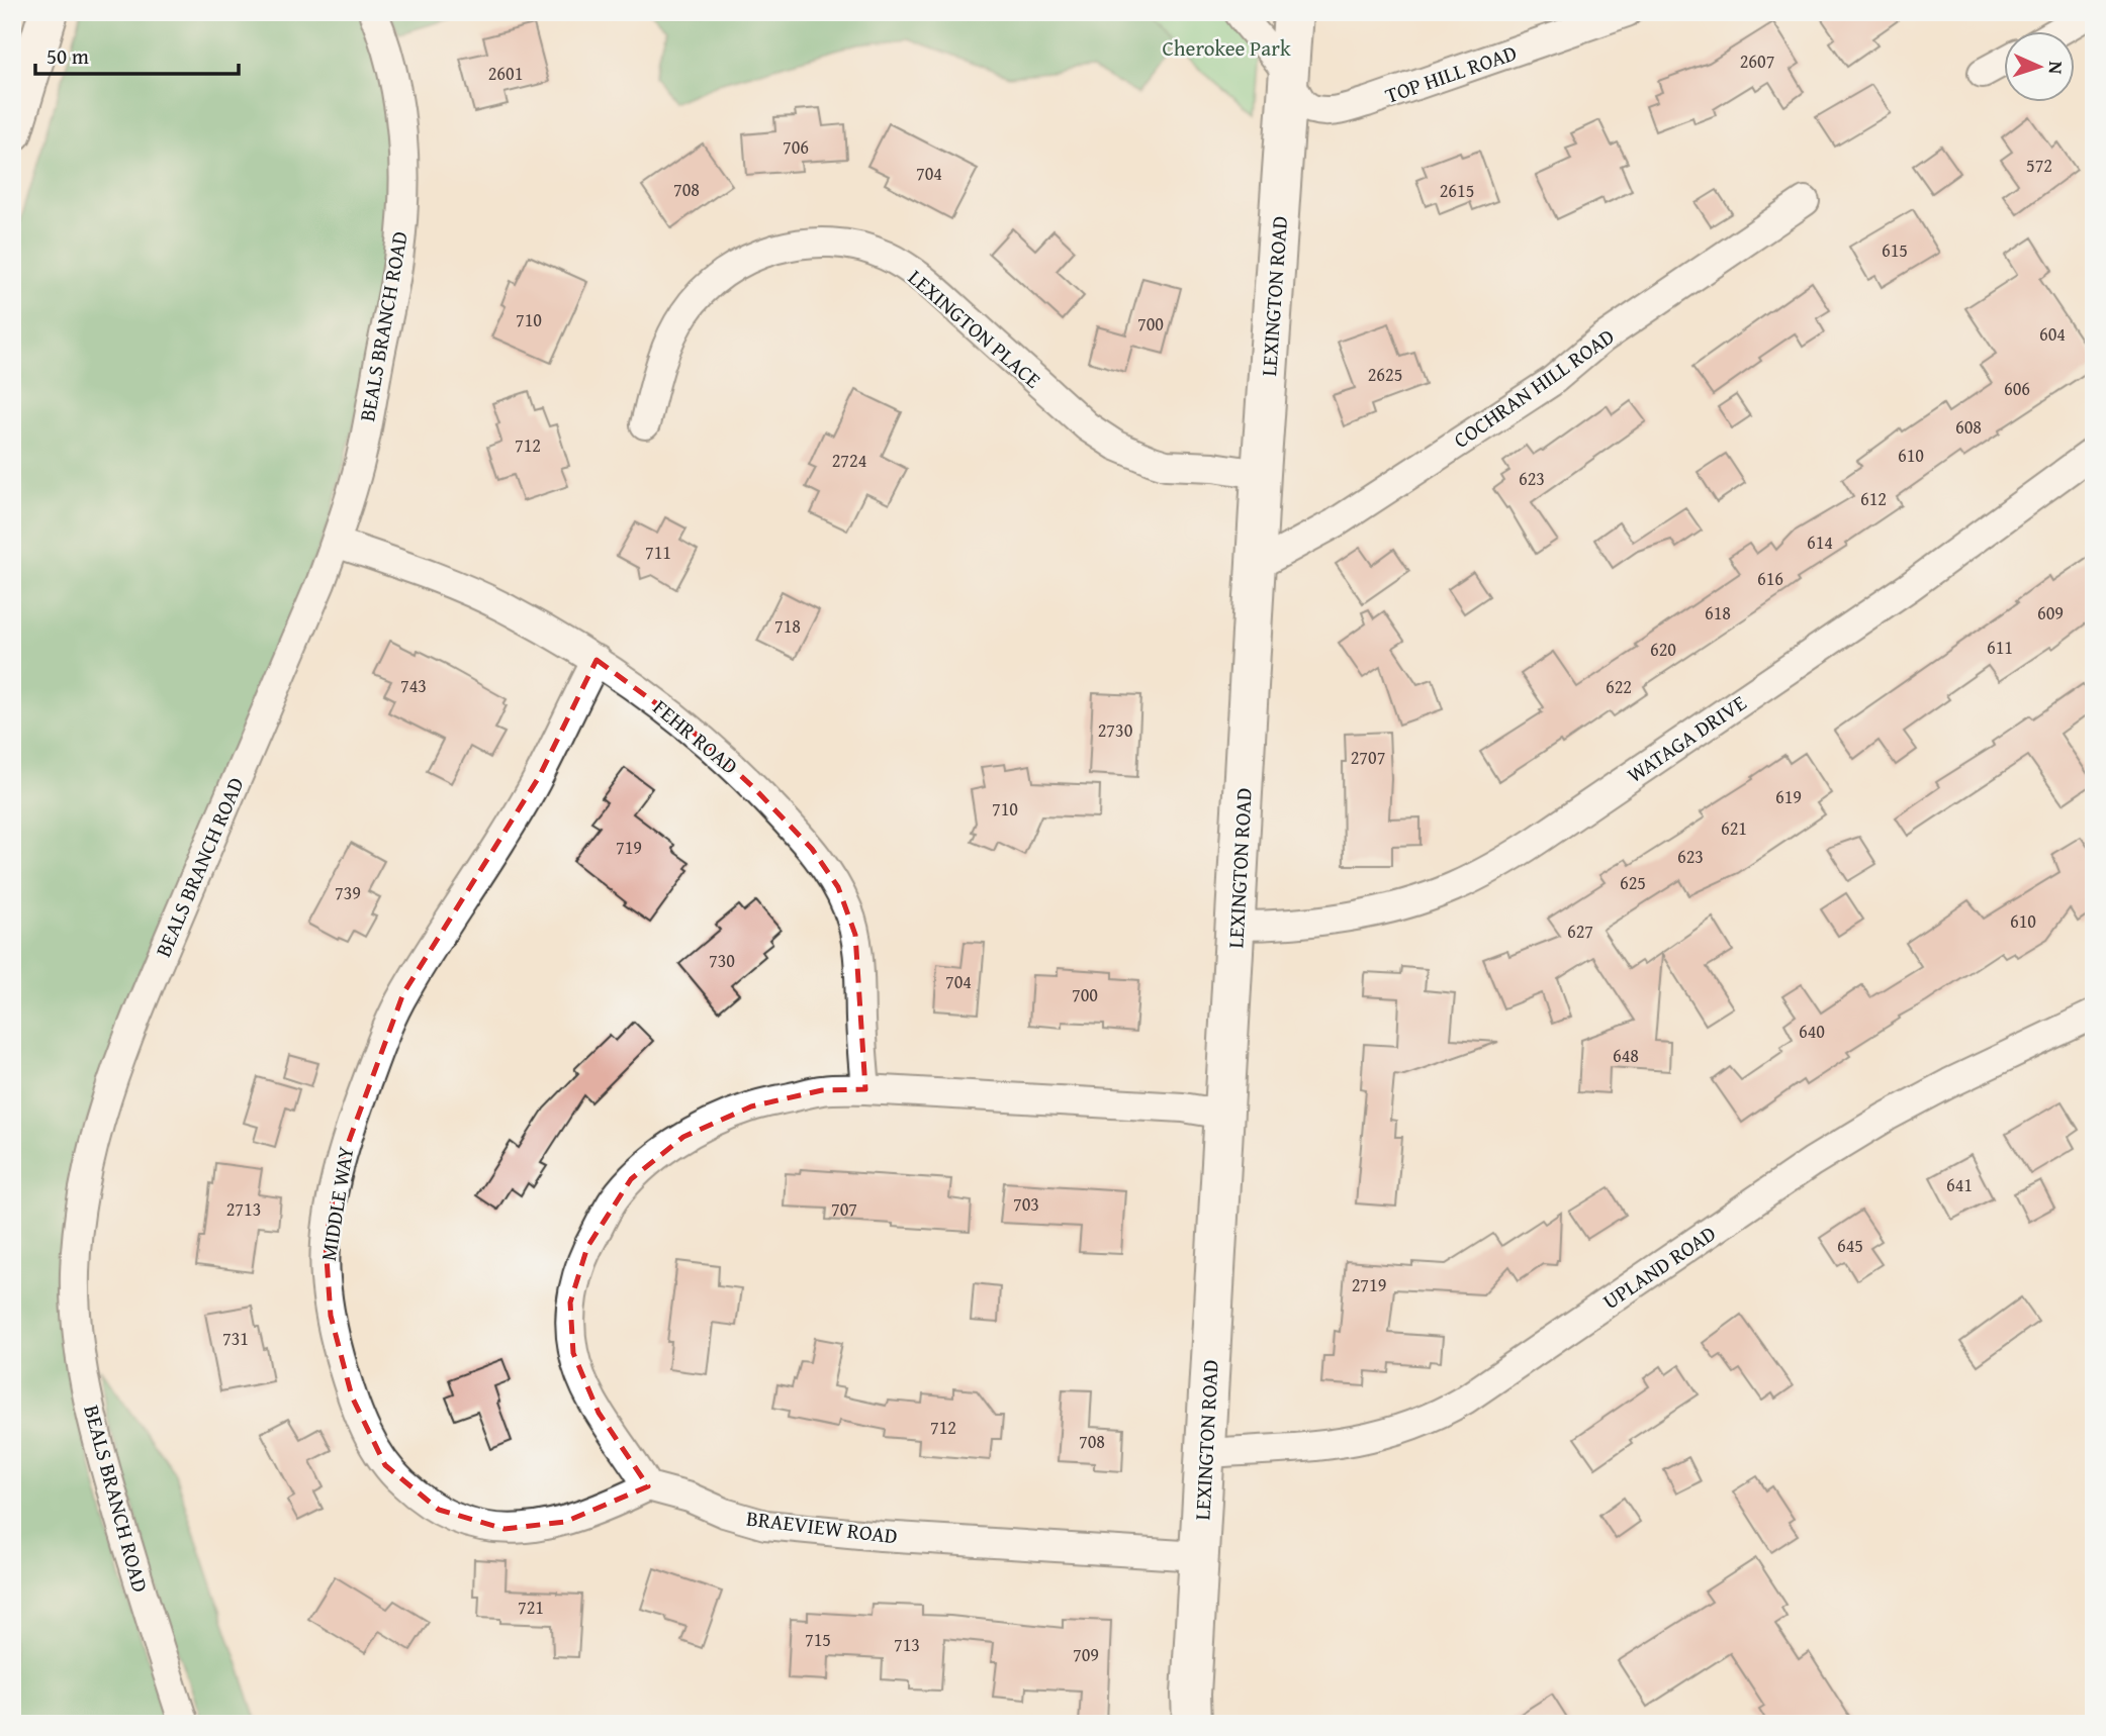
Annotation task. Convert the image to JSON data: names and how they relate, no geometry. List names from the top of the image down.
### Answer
{
  "streets": {
    "main road": ["LEXINGTON ROAD"],
    "street": [
      "TOP HILL ROAD",
      "BEALS BRANCH ROAD",
      "LEXINGTON PLACE",
      "COCHRAN HILL ROAD",
      "FEHR ROAD",
      "WATAGA DRIVE",
      "MIDDLE WAY",
      "UPLAND ROAD",
      "BRAEVIEW ROAD"
    ]
  },
  "crossings": [
    ["TOP HILL ROAD", "LEXINGTON ROAD"],
    ["LEXINGTON ROAD", "LEXINGTON PLACE"],
    ["LEXINGTON ROAD", "COCHRAN HILL ROAD"],
    ["LEXINGTON ROAD", "WATAGA DRIVE"],
    ["LEXINGTON ROAD", "UPLAND ROAD"],
    ["LEXINGTON ROAD", "BRAEVIEW ROAD"],
    ["BEALS BRANCH ROAD", "FEHR ROAD"],
    ["FEHR ROAD", "MIDDLE WAY"],
    ["MIDDLE WAY", "BRAEVIEW ROAD"]
  ],
  "parks": ["Cherokee Park"],
  "house_numbers": [
    "2607",
    "2601",
    "706",
    "572",
    "704",
    "708",
    "2615",
    "615",
    "710",
    "700",
    "604",
    "2625",
    "606",
    "608",
    "712",
    "610",
    "2724",
    "623",
    "612",
    "614",
    "711",
    "616",
    "618",
    "609",
    "718",
    "611",
    "620",
    "743",
    "622",
    "2730",
    "2707",
    "619",
    "710",
    "621",
    "719",
    "623",
    "625",
    "739",
    "610",
    "627",
    "730",
    "704",
    "700",
    "640",
    "648",
    "641",
    "703",
    "2713",
    "707",
    "645",
    "2719",
    "731",
    "712",
    "708",
    "721",
    "715",
    "713",
    "709"
  ],
  "scale_bar": "50 m",
  "north": "right"
}
